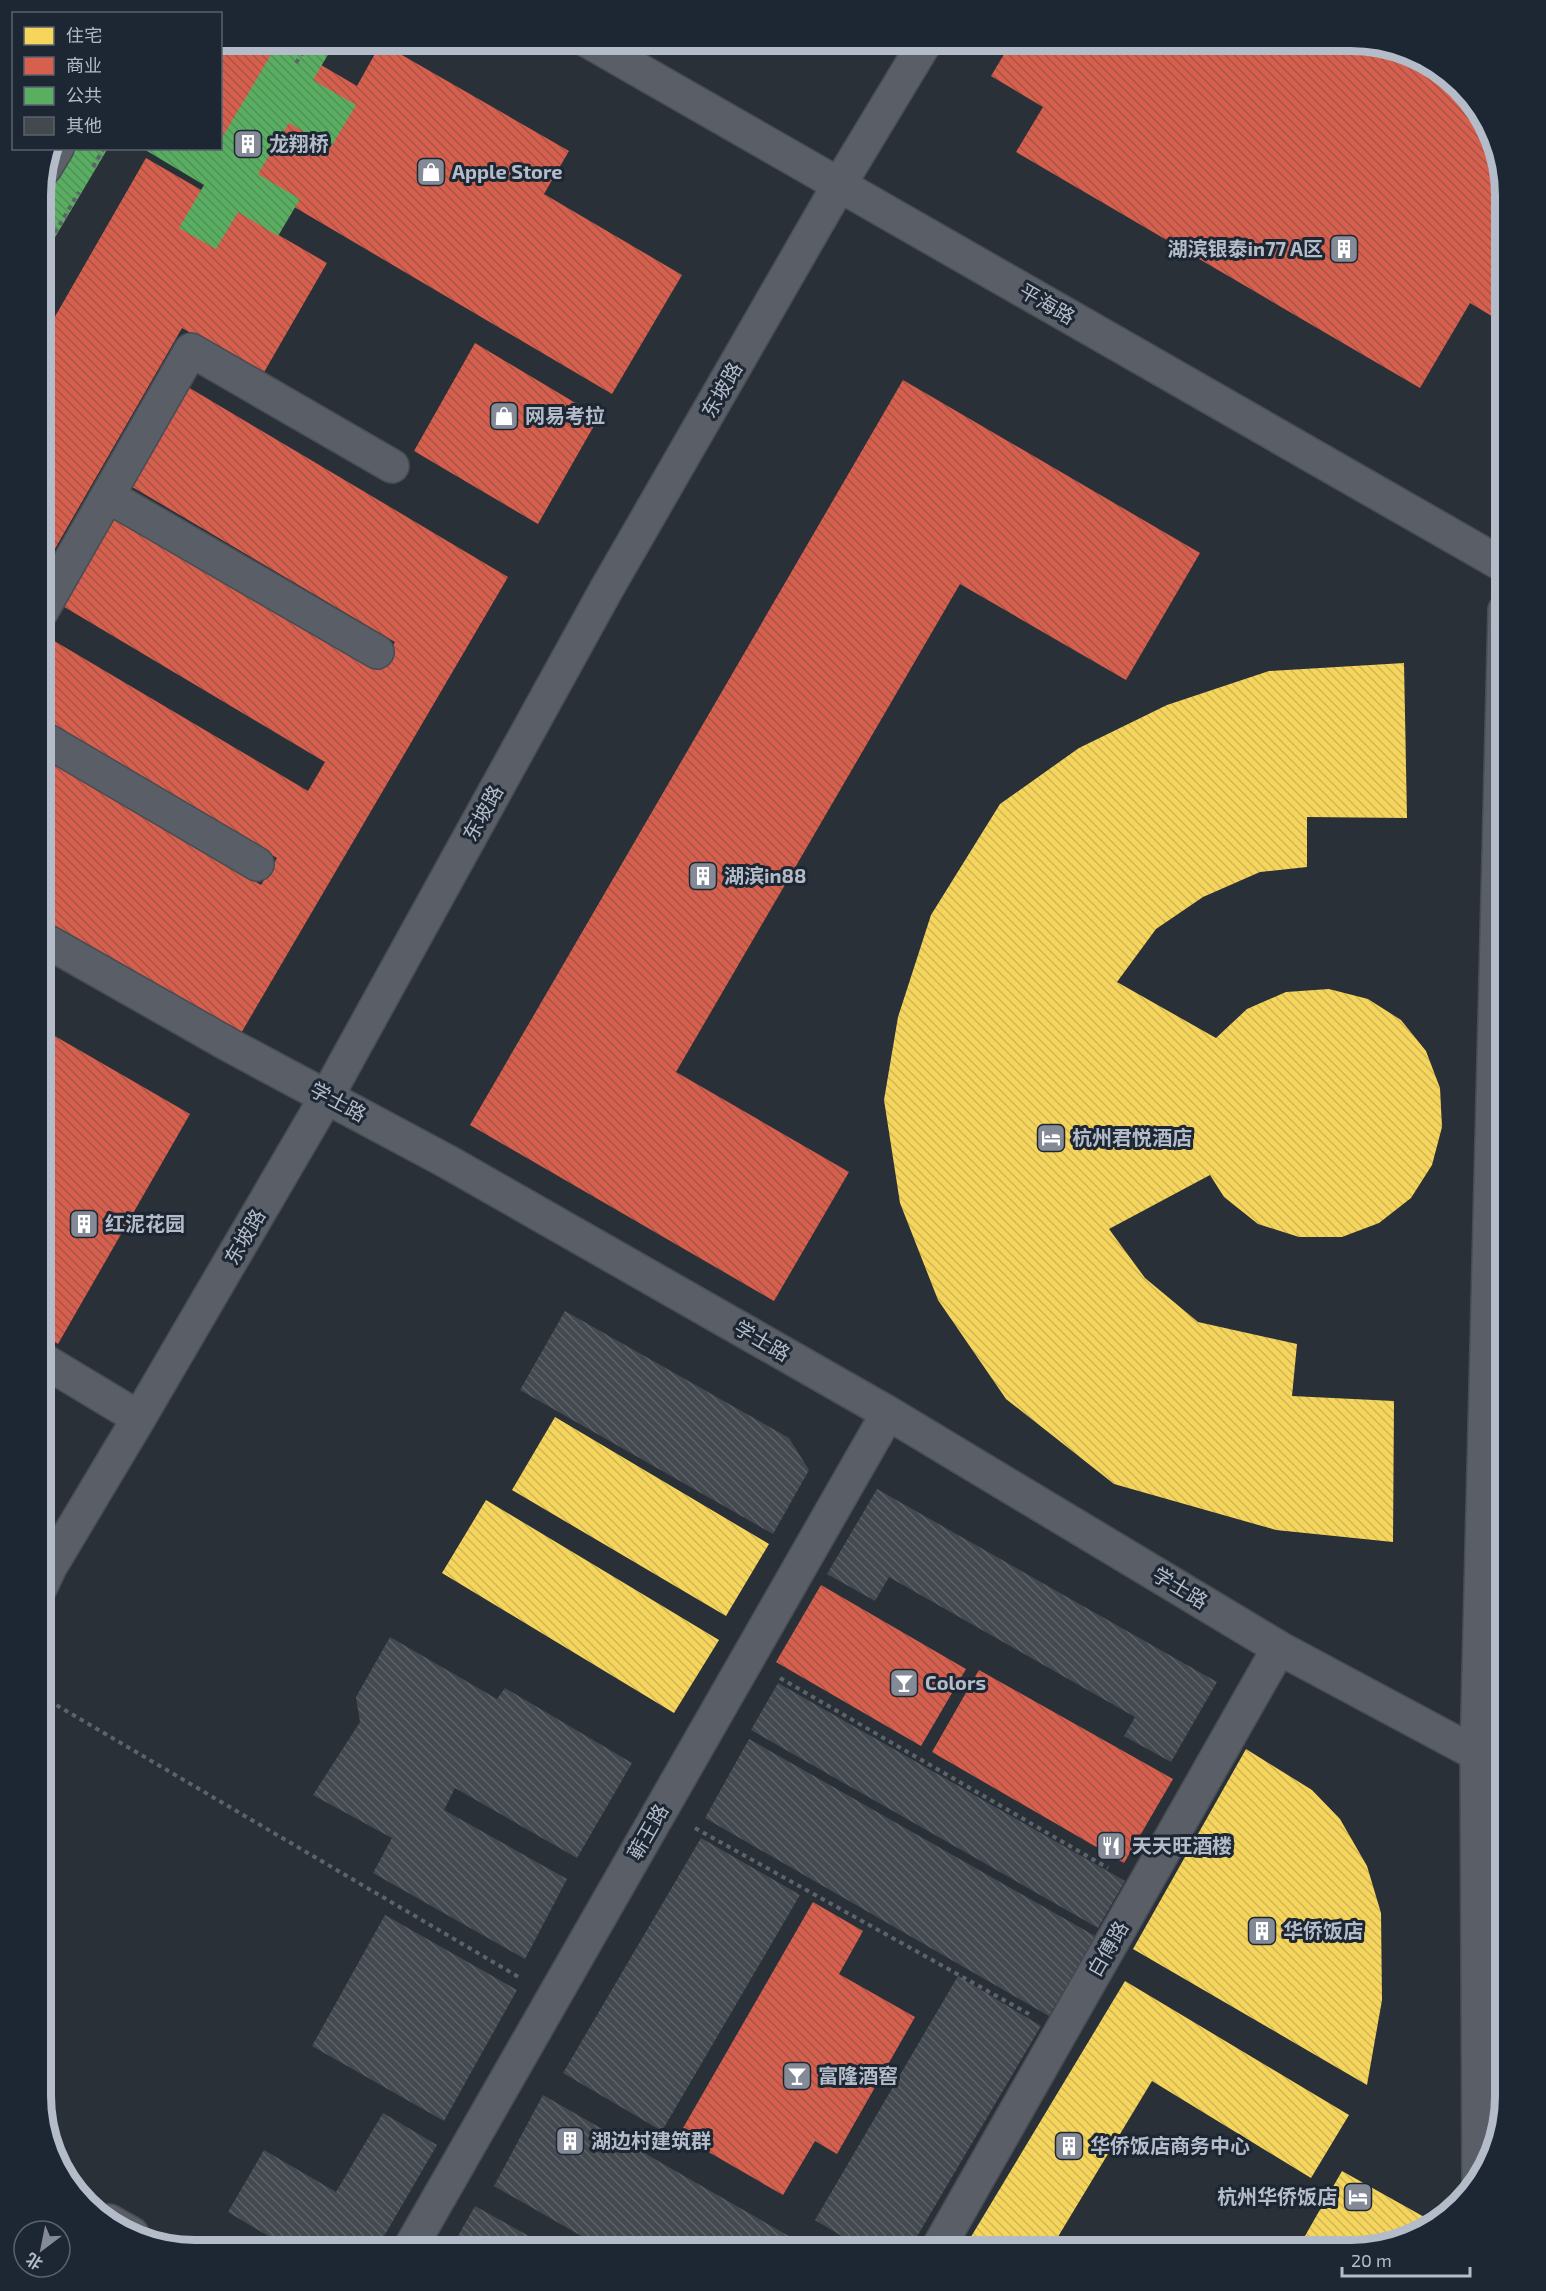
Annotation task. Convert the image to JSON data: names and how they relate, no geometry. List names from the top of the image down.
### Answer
{
  "streets": {
    "street": [
      "平海路",
      "东坡路",
      "学士路",
      "蕲王路",
      "白傅路"
    ]
  },
  "crossings": [
    ["平海路", "东坡路"],
    ["东坡路", "学士路"],
    ["学士路", "蕲王路"],
    ["学士路", "白傅路"]
  ],
  "places": {
    "building": [
      "龙翔桥",
      "湖滨银泰in77 A区",
      "湖滨in88",
      "红泥花园",
      "华侨饭店",
      "湖边村建筑群",
      "华侨饭店商务中心"
    ],
    "shop": ["Apple Store", "网易考拉"],
    "hotel": ["杭州君悦酒店", "杭州华侨饭店"],
    "bar": ["Colors", "富隆酒窖"],
    "restaurant": ["天天旺酒楼"]
  },
  "legend": [
    "住宅",
    "商业",
    "公共",
    "其他"
  ],
  "scale_bar": "20 m",
  "north": "bottom left"
}
